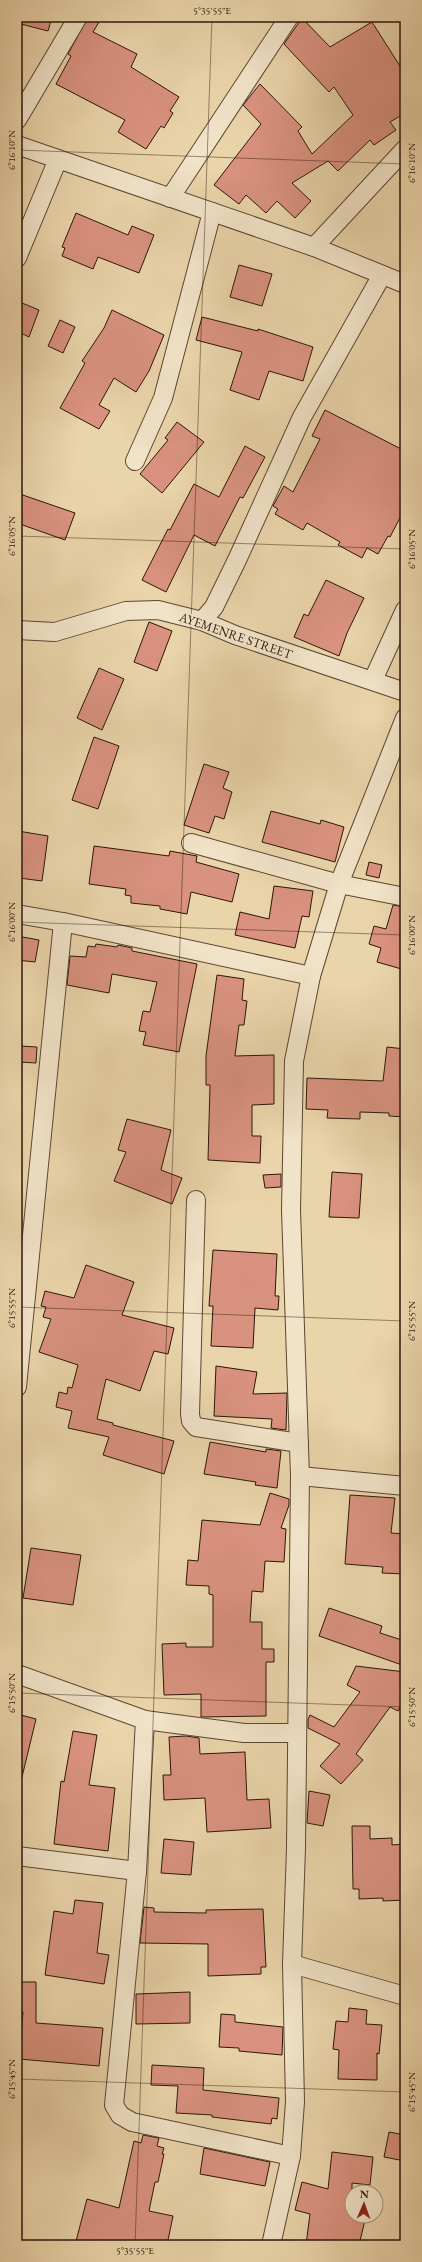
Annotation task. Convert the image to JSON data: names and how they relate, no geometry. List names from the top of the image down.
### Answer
{
  "streets": {
    "street": ["AYEMENRE STREET"]
  },
  "north": "top",
  "coordinates": [
    "5°35'55\"E",
    "6°16'10\"N",
    "6°16'05\"N",
    "6°16'00\"N",
    "6°15'55\"N",
    "6°15'50\"N",
    "6°15'45\"N"
  ]
}
